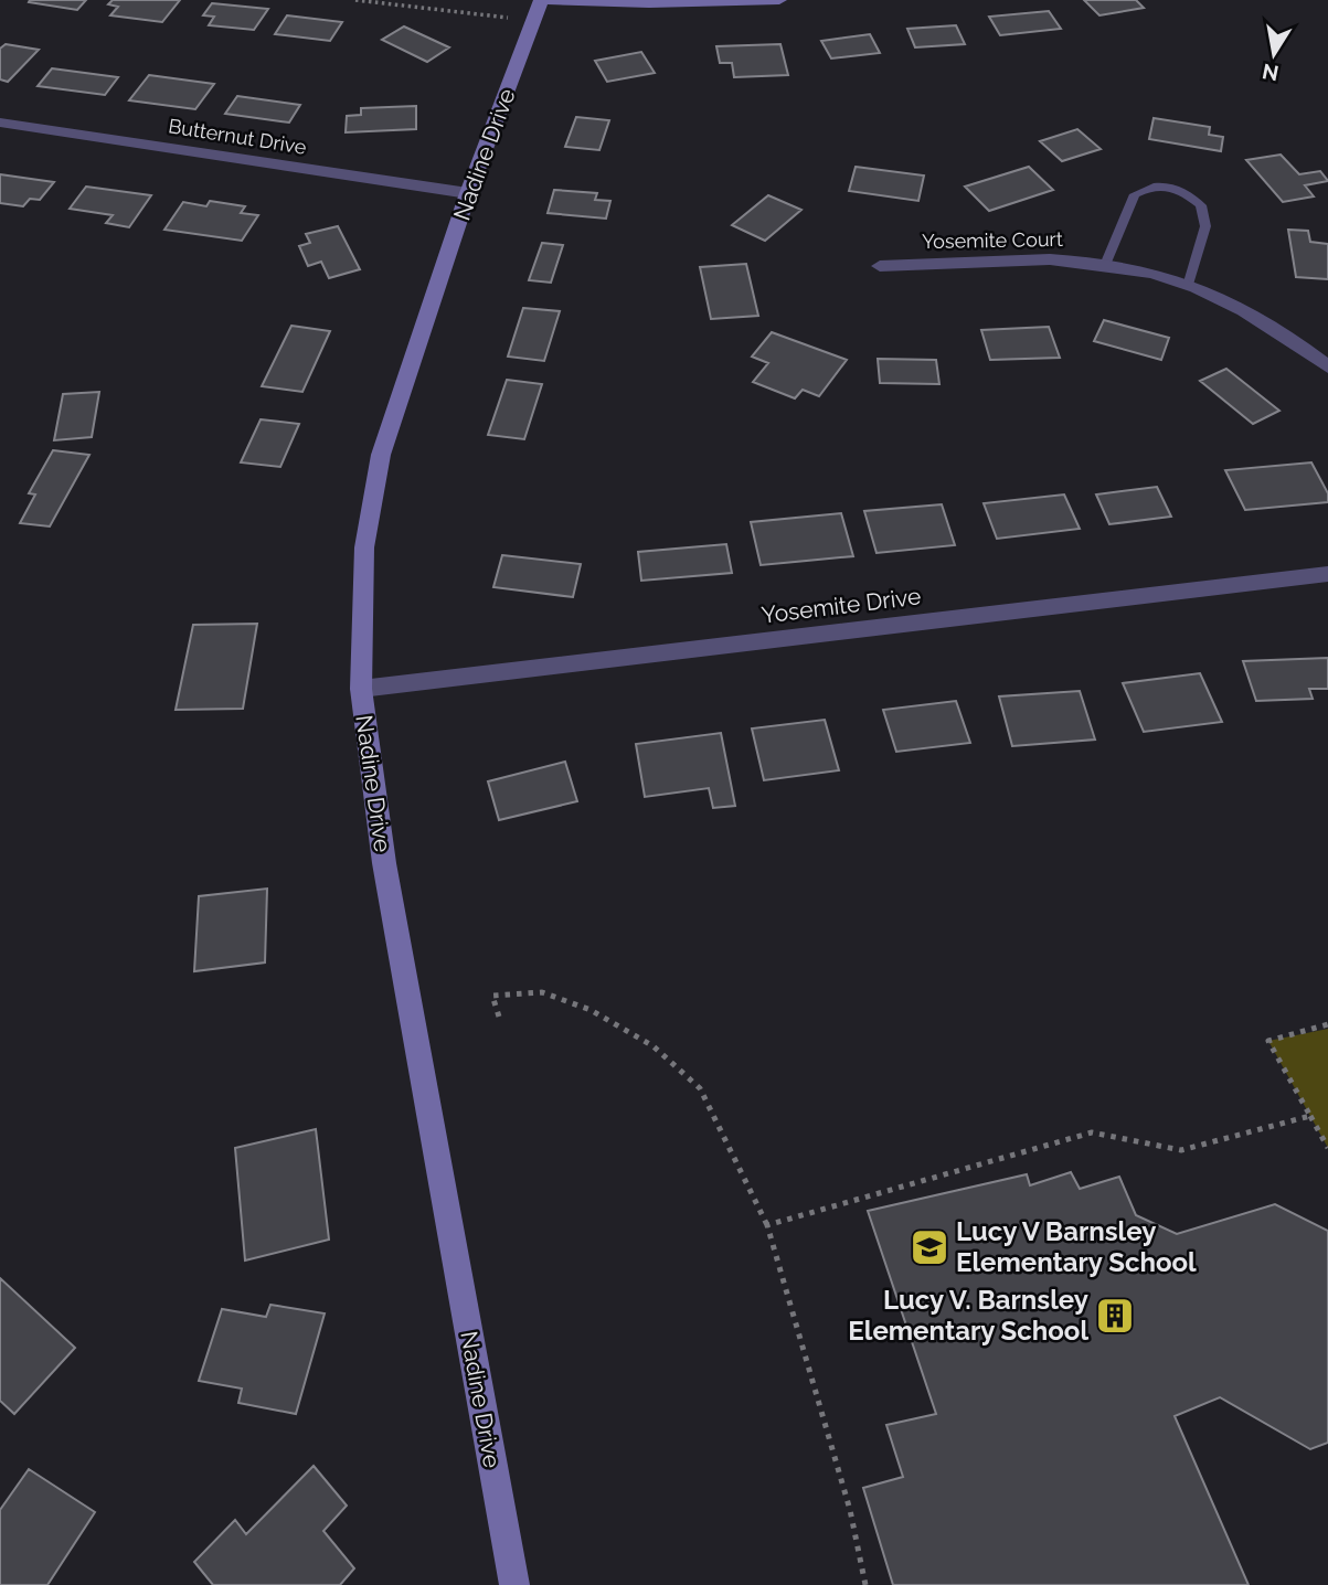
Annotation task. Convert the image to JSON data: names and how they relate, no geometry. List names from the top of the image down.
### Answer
{
  "streets": {
    "street": [
      "Butternut Drive",
      "Nadine Drive",
      "Yosemite Court",
      "Yosemite Drive"
    ]
  },
  "crossings": [
    ["Butternut Drive", "Nadine Drive"],
    ["Nadine Drive", "Yosemite Drive"]
  ],
  "places": {
    "school or university": ["Lucy V Barnsley Elementary School"],
    "building": ["Lucy V. Barnsley Elementary School"]
  },
  "north": "bottom"
}
